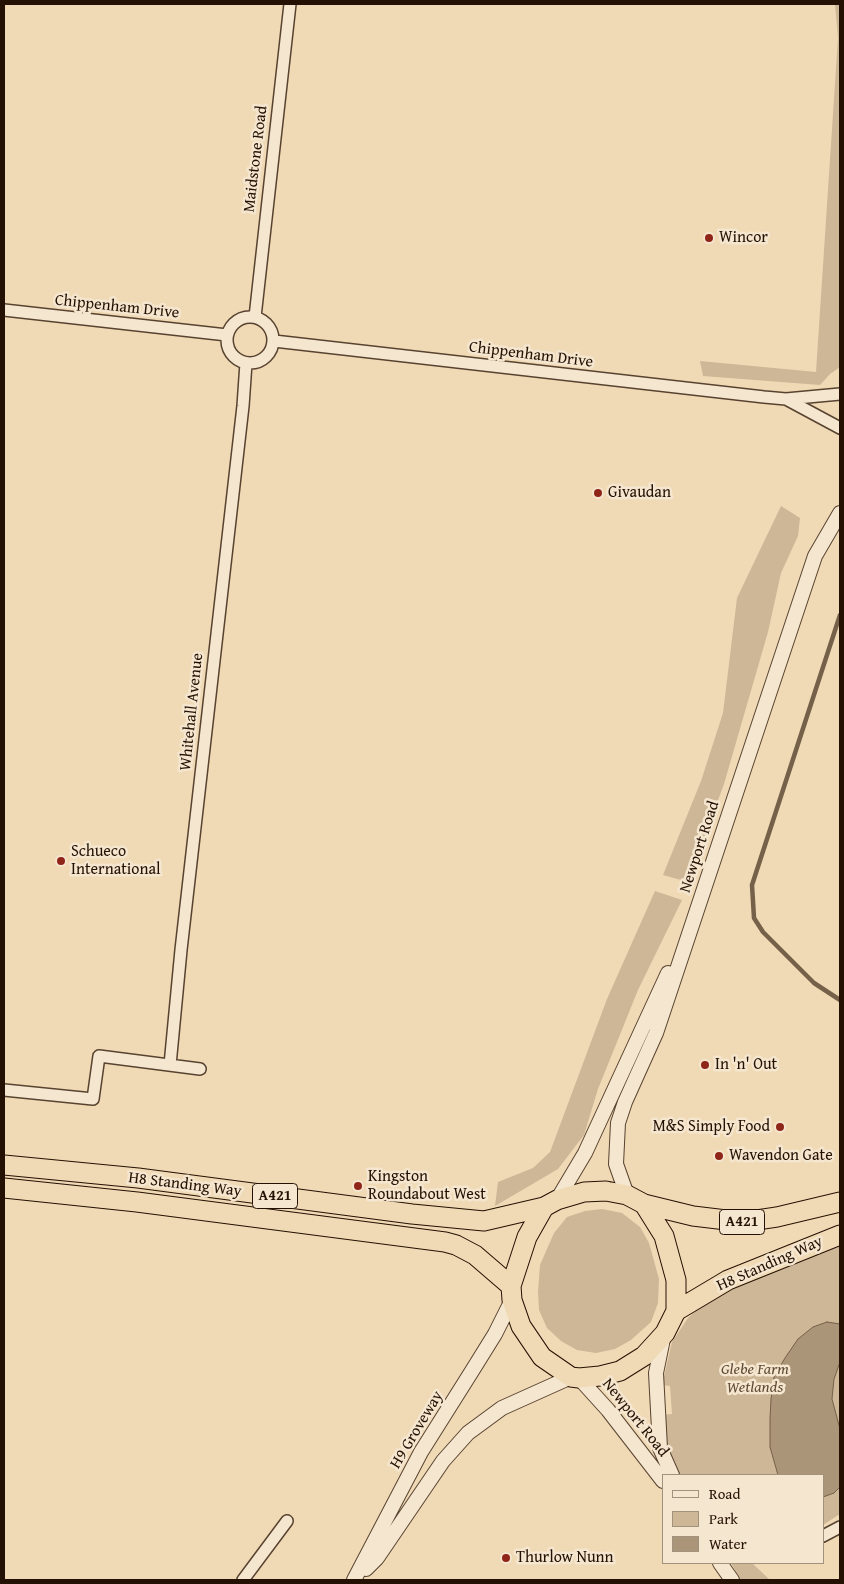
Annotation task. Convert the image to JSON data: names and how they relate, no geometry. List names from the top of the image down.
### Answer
{
  "streets": {
    "highway": ["H8 Standing Way", "A421"],
    "street": [
      "Maidstone Road",
      "Chippenham Drive",
      "Whitehall Avenue",
      "Newport Road",
      "H9 Groveway"
    ]
  },
  "crossings": [
    ["Maidstone Road", "Chippenham Drive"],
    ["Maidstone Road", "Whitehall Avenue"],
    ["Chippenham Drive", "Whitehall Avenue"],
    ["Newport Road", "H8 Standing Way"],
    ["Newport Road", "H9 Groveway"],
    ["H8 Standing Way", "H9 Groveway"]
  ],
  "parks": ["Glebe Farm Wetlands"],
  "places": [
    "Wincor",
    "Givaudan",
    "Schueco International",
    "In 'n' Out",
    "M&S Simply Food",
    "Wavendon Gate",
    "Kingston Roundabout West",
    "Thurlow Nunn"
  ],
  "legend": ["Road", "Park", "Water"]
}
